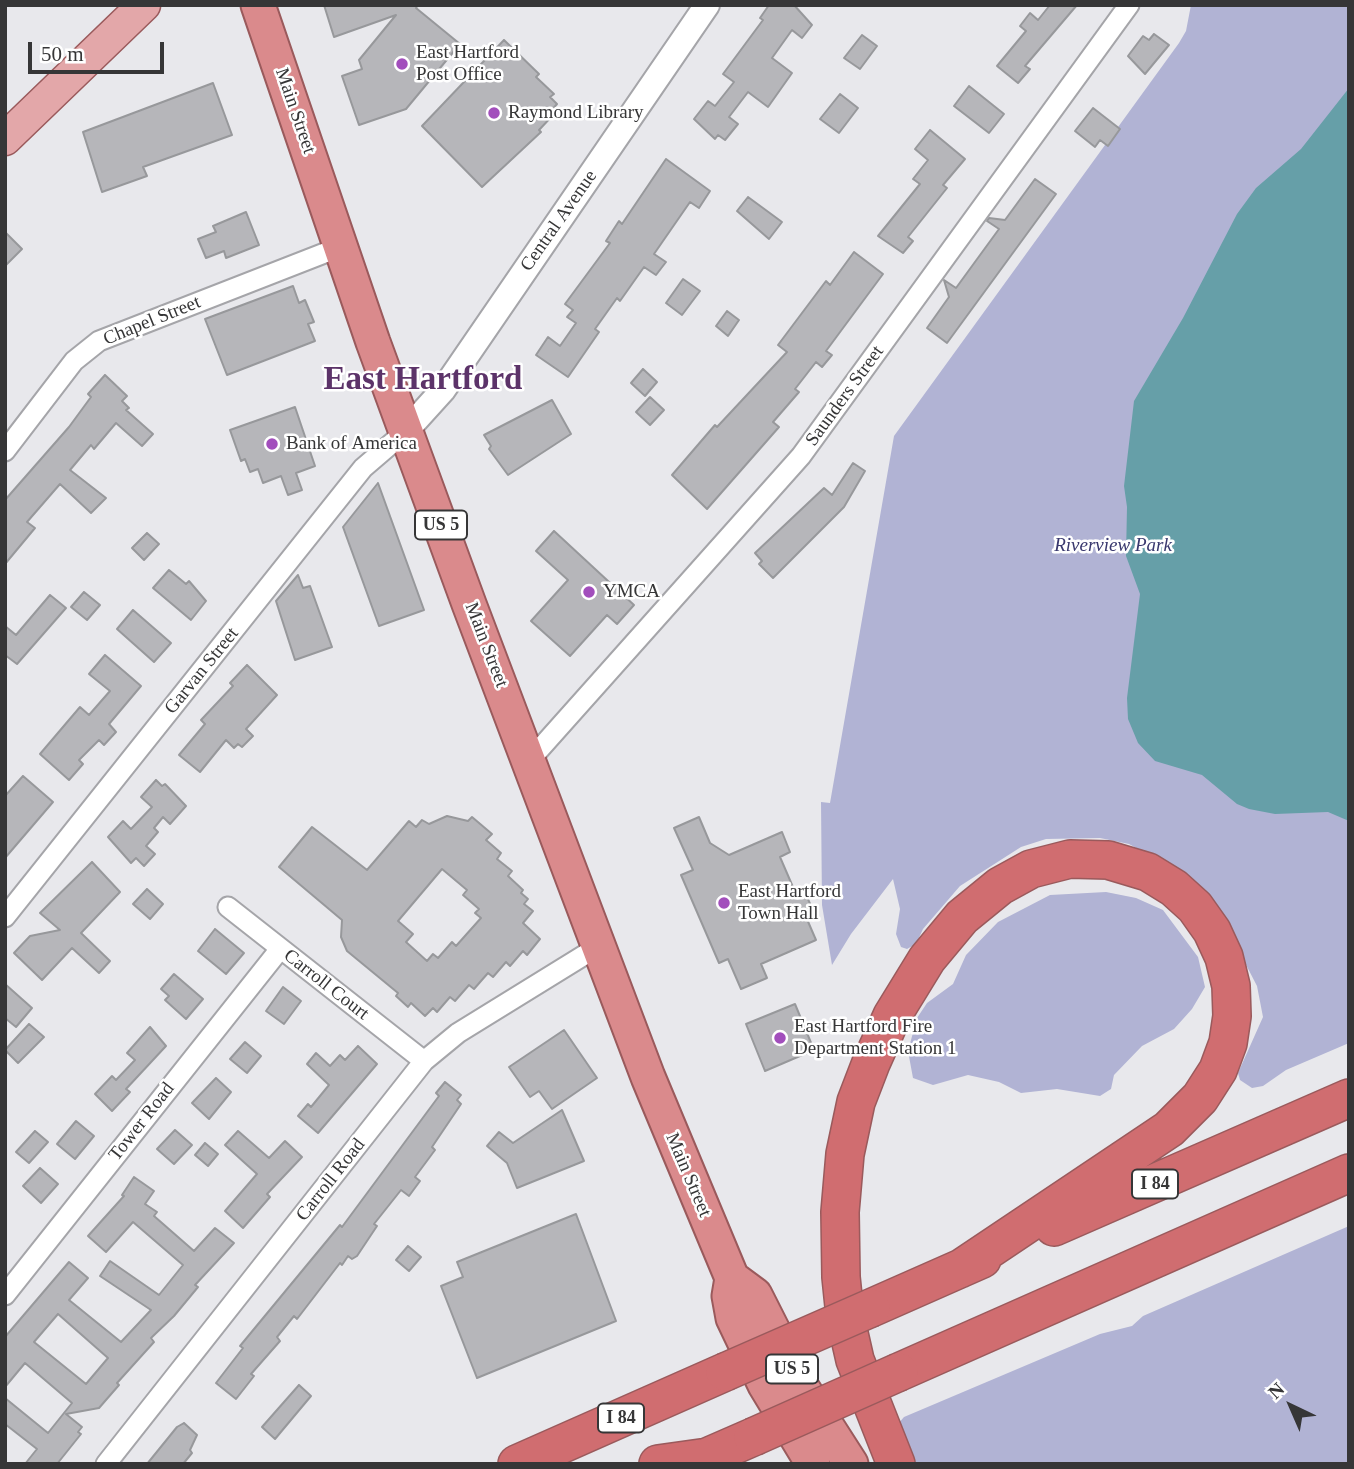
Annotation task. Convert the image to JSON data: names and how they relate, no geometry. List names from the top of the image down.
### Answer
{
  "streets": {
    "highway": ["Main Street", "US 5", "I 84"],
    "street": [
      "Central Avenue",
      "Chapel Street",
      "Saunders Street",
      "Garvan Street",
      "Carroll Court",
      "Tower Road",
      "Carroll Road"
    ]
  },
  "crossings": [
    ["Main Street", "Central Avenue"],
    ["Main Street", "Chapel Street"],
    ["Main Street", "Saunders Street"],
    ["Main Street", "Garvan Street"],
    ["Main Street", "Carroll Road"],
    ["Central Avenue", "Garvan Street"],
    ["Carroll Court", "Tower Road"],
    ["Carroll Court", "Carroll Road"]
  ],
  "districts": ["East Hartford"],
  "parks": ["Riverview Park"],
  "places": [
    "East Hartford Post Office",
    "Raymond Library",
    "Bank of America",
    "YMCA",
    "East Hartford Town Hall",
    "East Hartford Fire Department Station 1"
  ],
  "scale_bar": "50 m",
  "north": "top left"
}
